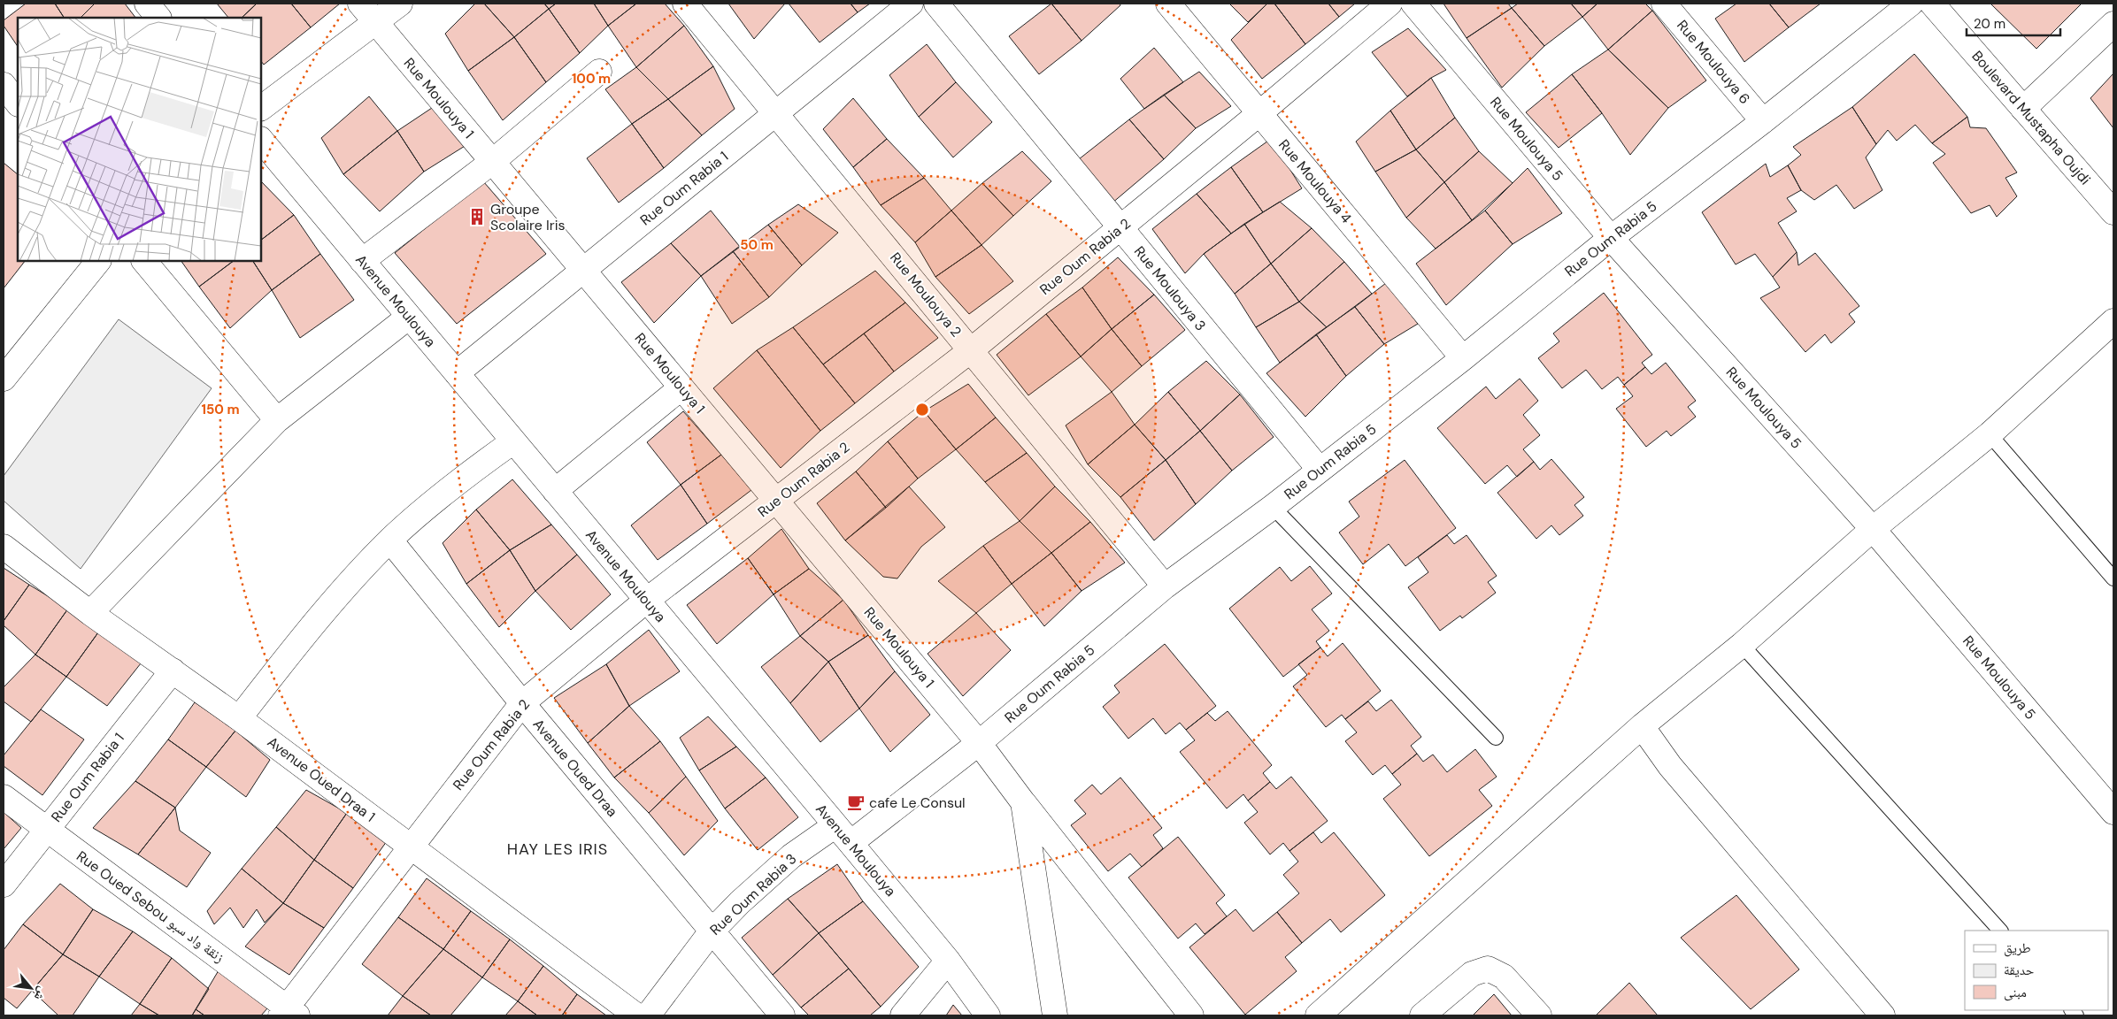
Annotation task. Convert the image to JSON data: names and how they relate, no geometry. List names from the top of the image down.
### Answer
{
  "streets": {
    "street": [
      "Rue Moulouya 6",
      "Rue Moulouya 1",
      "Boulevard Mustapha Oujdi",
      "Rue Moulouya 5",
      "Rue Moulouya 4",
      "Rue Oum Rabia 1",
      "Rue Oum Rabia 5",
      "Rue Oum Rabia 2",
      "Rue Moulouya 3",
      "Rue Moulouya 2",
      "Avenue Moulouya",
      "Avenue Oued Draa",
      "Avenue Oued Draa 1",
      "Rue Oum Rabia 3",
      "Rue Oued Sebou زنقة واد سبو"
    ]
  },
  "crossings": [
    ["Rue Moulouya 6", "Rue Oum Rabia 5"],
    ["Rue Moulouya 1", "Rue Oum Rabia 1"],
    ["Rue Moulouya 1", "Rue Oum Rabia 5"],
    ["Rue Moulouya 1", "Rue Oum Rabia 2"],
    ["Rue Moulouya 1", "Rue Oum Rabia 3"],
    ["Rue Moulouya 5", "Rue Oum Rabia 5"],
    ["Rue Moulouya 4", "Rue Oum Rabia 5"],
    ["Rue Moulouya 4", "Rue Oum Rabia 2"],
    ["Rue Oum Rabia 1", "Rue Moulouya 2"],
    ["Rue Oum Rabia 1", "Avenue Moulouya"],
    ["Rue Oum Rabia 1", "Avenue Oued Draa 1"],
    ["Rue Oum Rabia 1", "Rue Oued Sebou زنقة واد سبو"],
    ["Rue Oum Rabia 5", "Rue Moulouya 3"],
    ["Rue Oum Rabia 5", "Rue Moulouya 2"],
    ["Rue Oum Rabia 5", "Rue Oum Rabia 3"],
    ["Rue Oum Rabia 2", "Rue Moulouya 3"],
    ["Rue Oum Rabia 2", "Rue Moulouya 2"],
    ["Rue Oum Rabia 2", "Avenue Moulouya"],
    ["Rue Oum Rabia 2", "Avenue Oued Draa"],
    ["Rue Oum Rabia 2", "Avenue Oued Draa 1"],
    ["Rue Oum Rabia 2", "Rue Oued Sebou زنقة واد سبو"],
    ["Avenue Moulouya", "Rue Oum Rabia 3"],
    ["Avenue Oued Draa", "Rue Oum Rabia 3"]
  ],
  "districts": ["HAY LES IRIS"],
  "places": {
    "building": ["Groupe Scolaire Iris"],
    "cafe": ["cafe Le Consul"]
  },
  "legend": ["طريق", "حديقة", "مبنى"],
  "scale_bar": "20 m",
  "north": "bottom right",
  "rings": ["100 m", "50 m", "150 m"]
}
